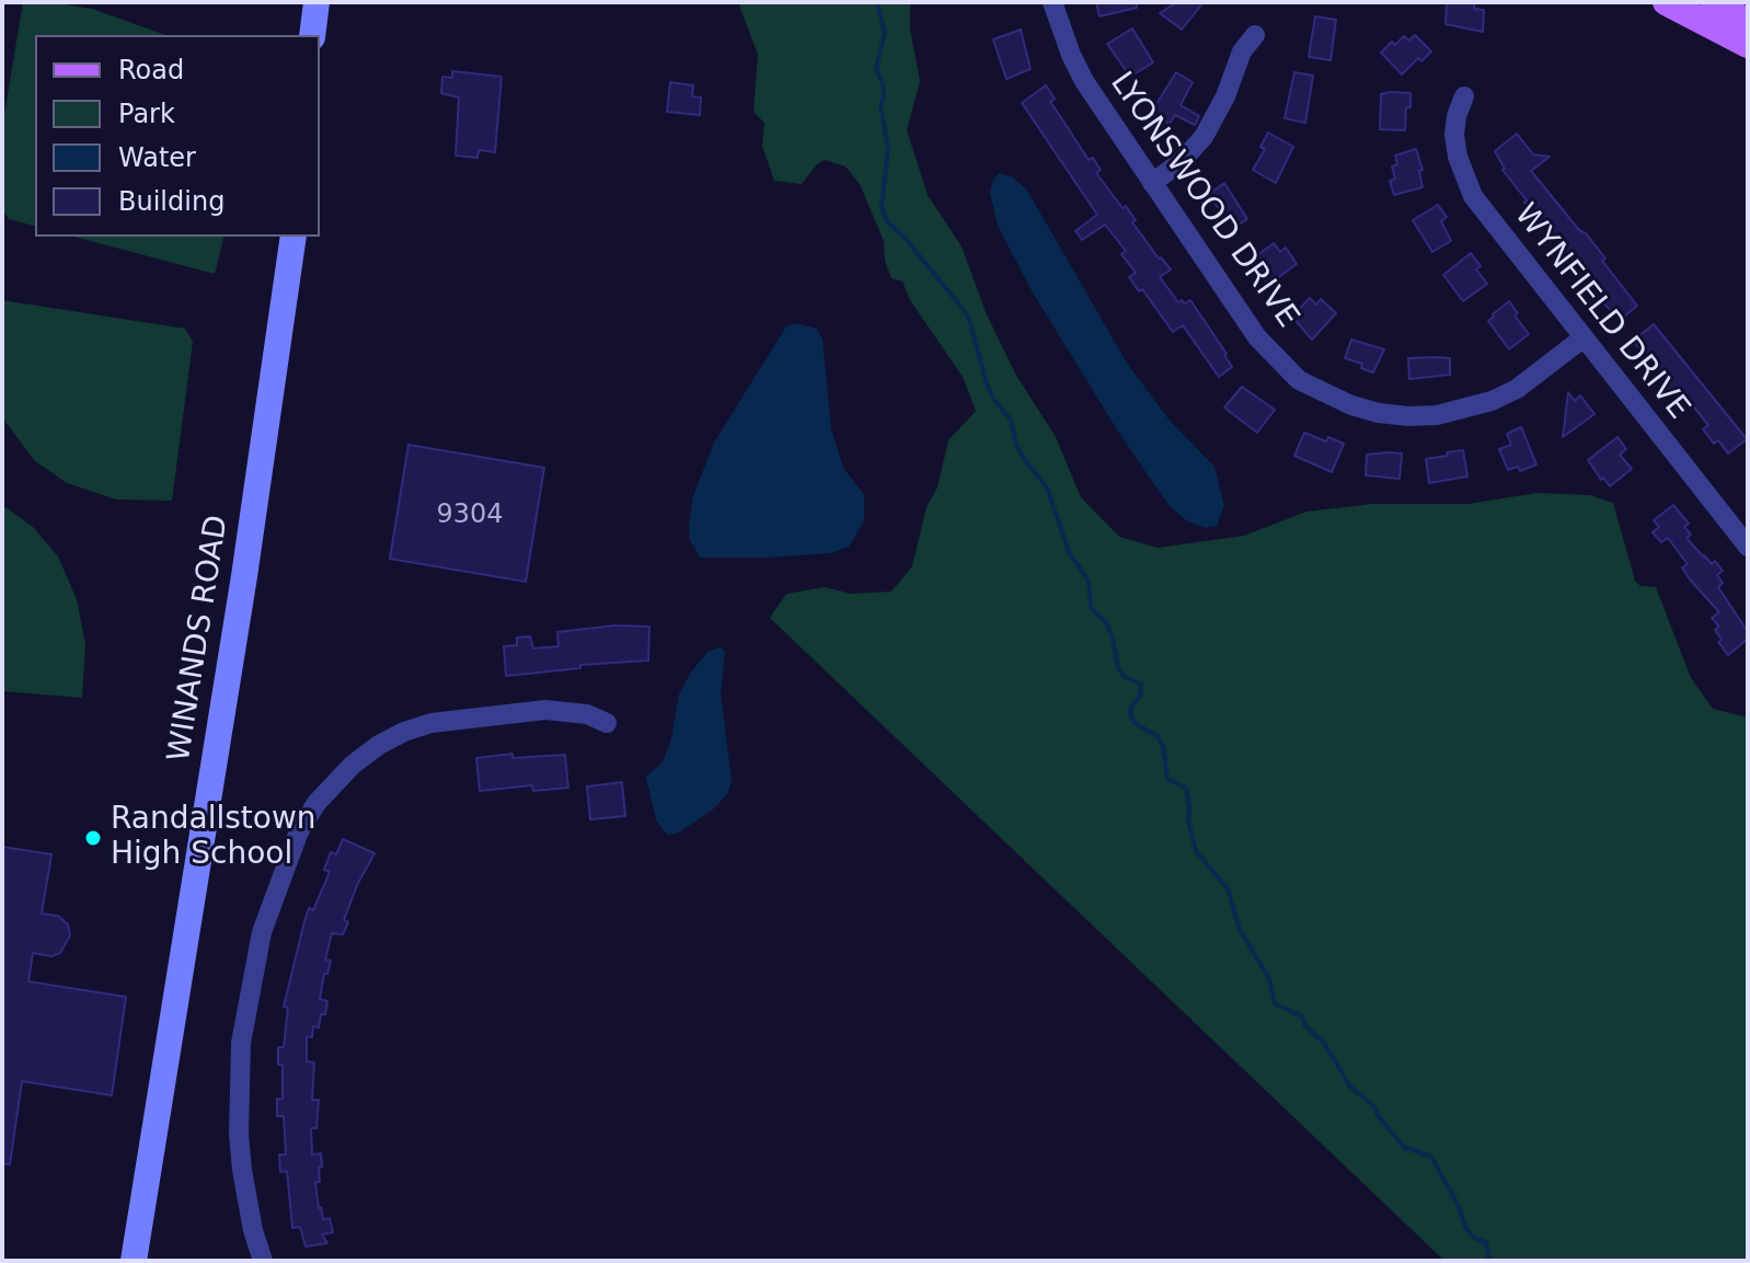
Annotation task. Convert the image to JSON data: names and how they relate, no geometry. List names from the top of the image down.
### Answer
{
  "streets": {
    "street": ["LYONSWOOD DRIVE", "WYNFIELD DRIVE", "WINANDS ROAD"]
  },
  "crossings": [
    ["LYONSWOOD DRIVE", "WYNFIELD DRIVE"]
  ],
  "places": ["Randallstown High School"],
  "house_numbers": ["9304"],
  "legend": [
    "Road",
    "Park",
    "Water",
    "Building"
  ]
}
